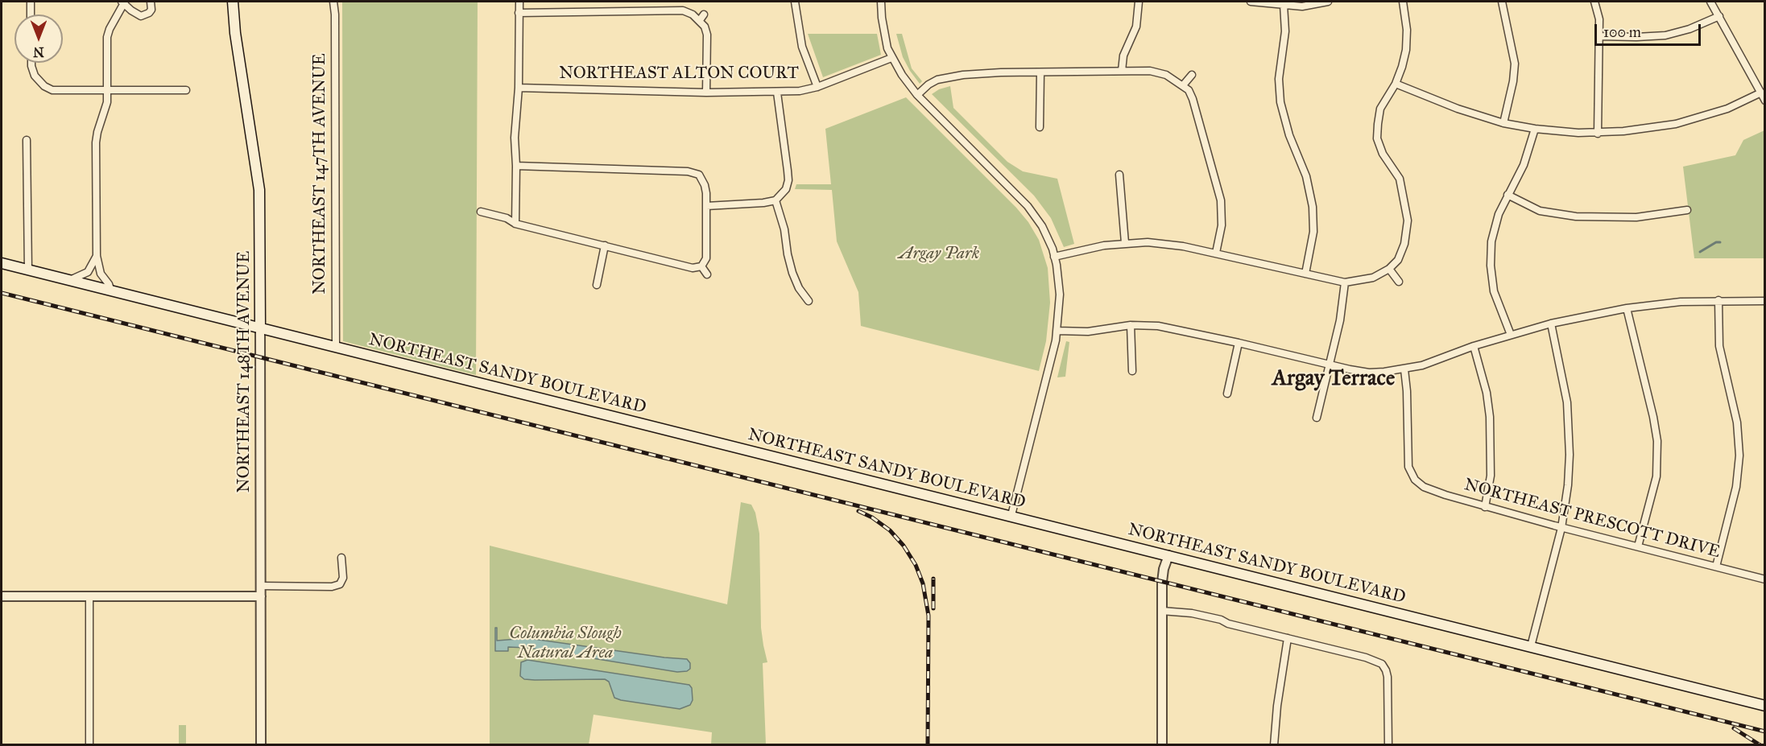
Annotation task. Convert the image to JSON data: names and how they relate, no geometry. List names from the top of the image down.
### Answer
{
  "streets": {
    "main road": ["NORTHEAST 148TH AVENUE", "NORTHEAST SANDY BOULEVARD"],
    "street": ["NORTHEAST ALTON COURT", "NORTHEAST 147TH AVENUE", "NORTHEAST PRESCOTT DRIVE"]
  },
  "crossings": [
    ["NORTHEAST 147TH AVENUE", "NORTHEAST SANDY BOULEVARD"],
    ["NORTHEAST 148TH AVENUE", "NORTHEAST SANDY BOULEVARD"]
  ],
  "districts": ["Argay Terrace"],
  "parks": ["Argay Park", "Columbia Slough Natural Area"],
  "scale_bar": "100 m",
  "north": "bottom"
}
